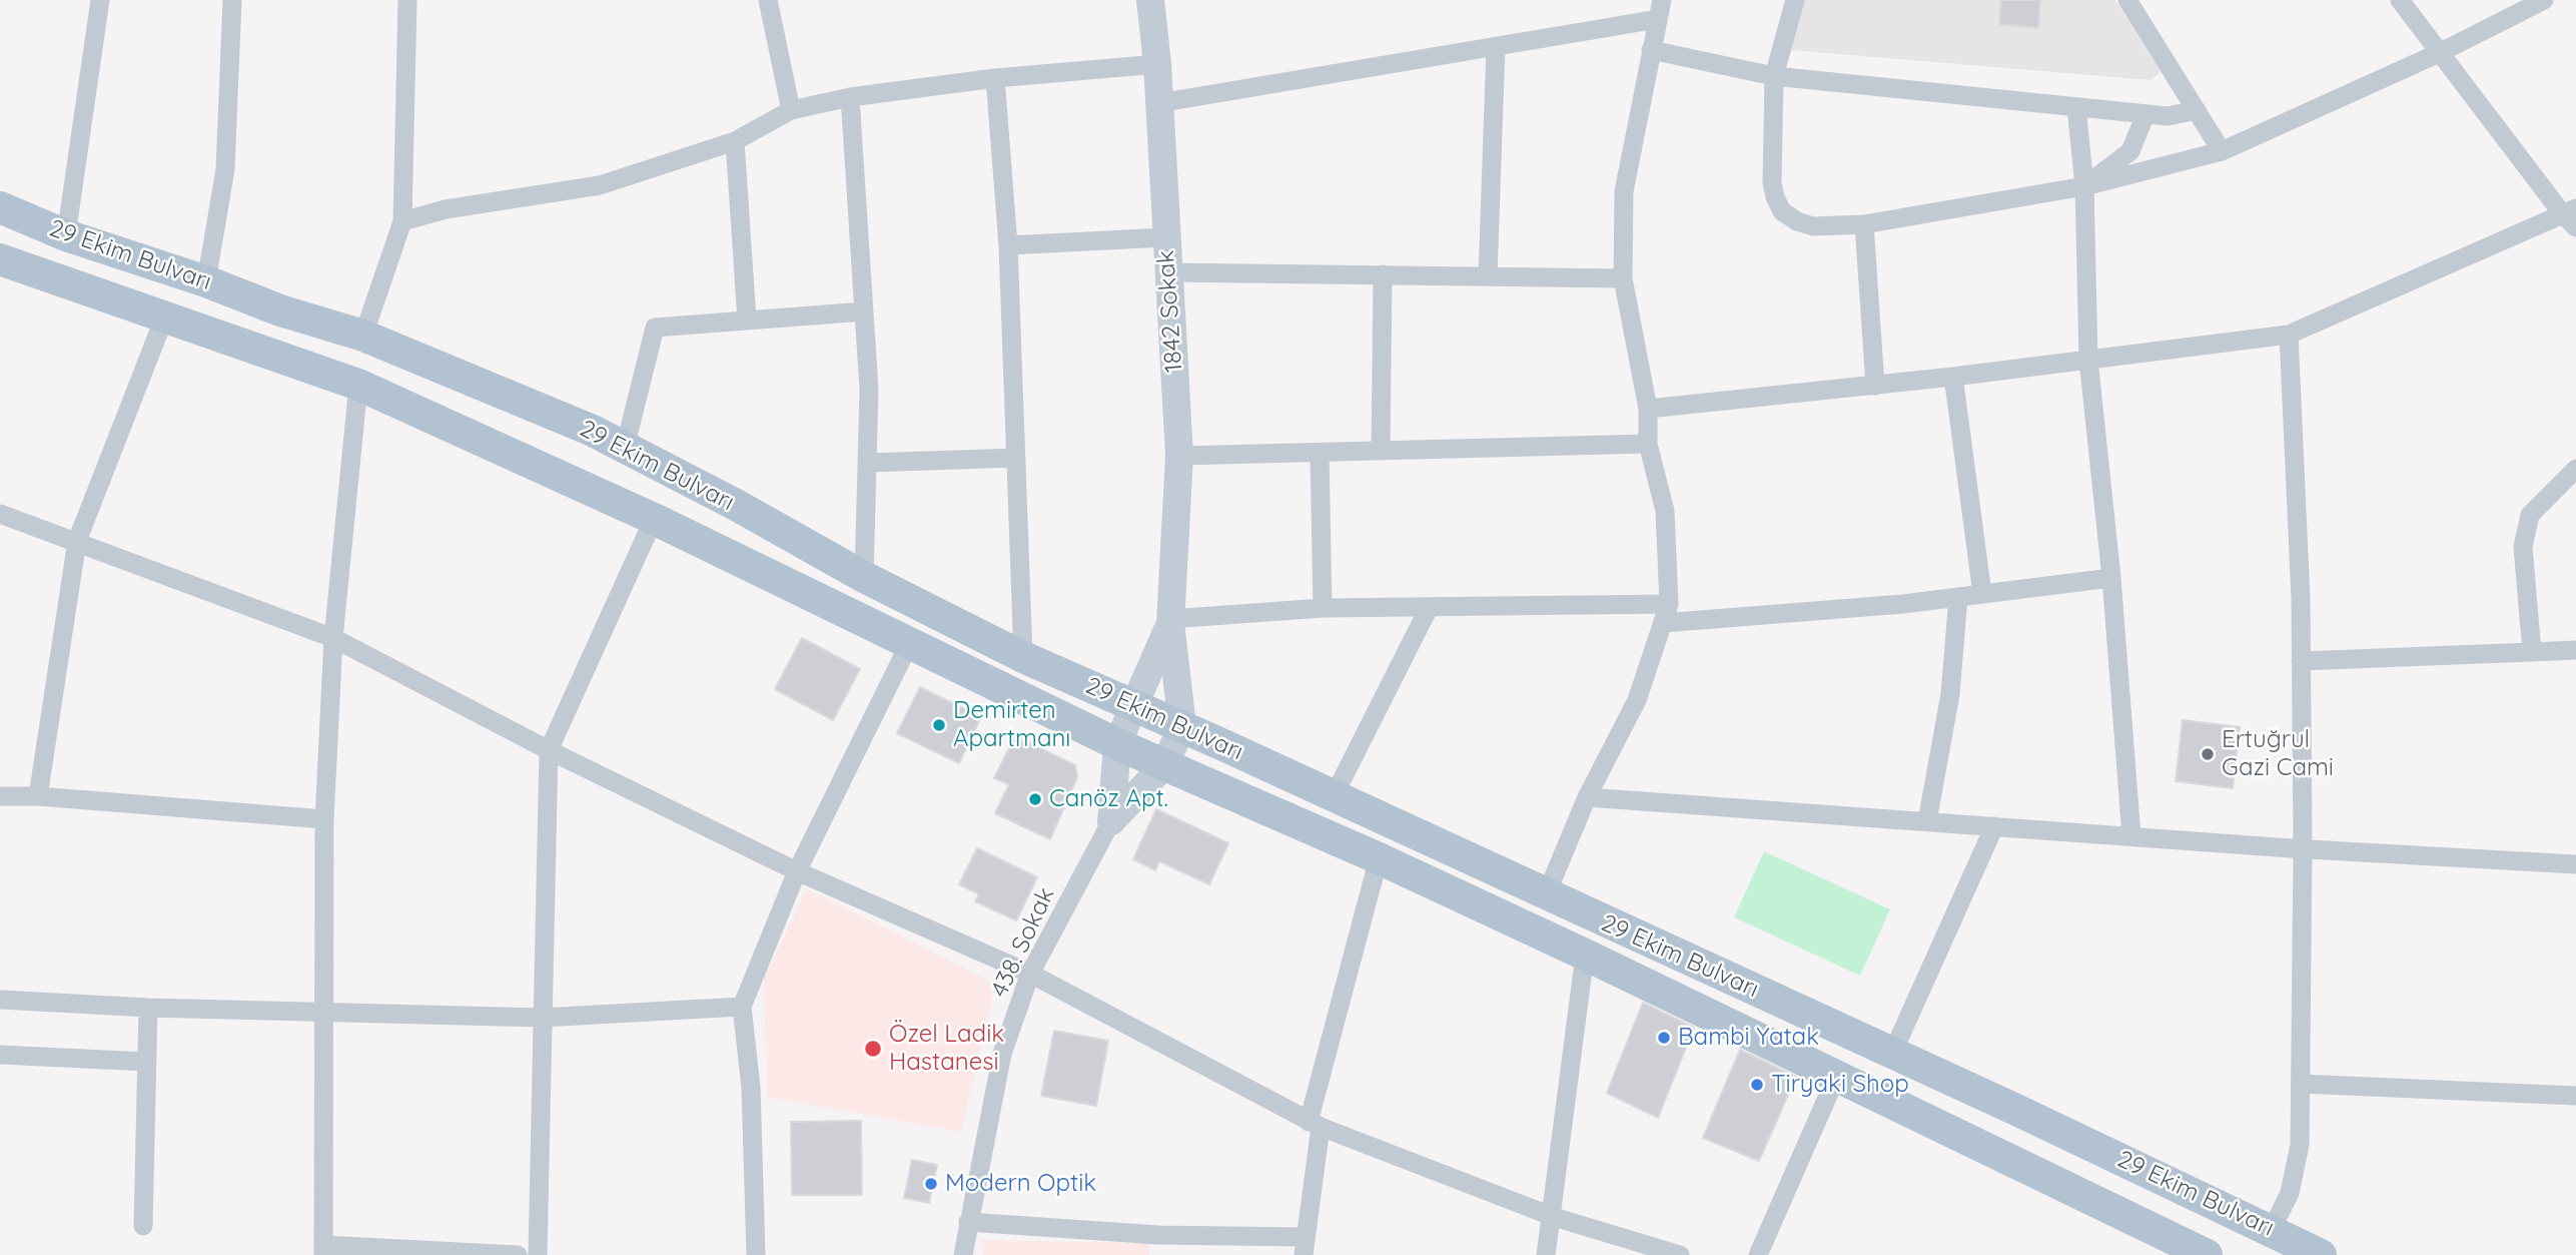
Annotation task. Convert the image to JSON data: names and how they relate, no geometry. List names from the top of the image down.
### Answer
{
  "streets": {
    "main road": ["29 Ekim Bulvarı"],
    "street": ["1842 Sokak", "438. Sokak"]
  },
  "places": [
    "Demirten Apartmanı",
    "Ertuğrul Gazi Cami",
    "Canöz Apt.",
    "Bambi Yatak",
    "Özel Ladik Hastanesi",
    "Tiryaki Shop",
    "Modern Optik"
  ]
}
